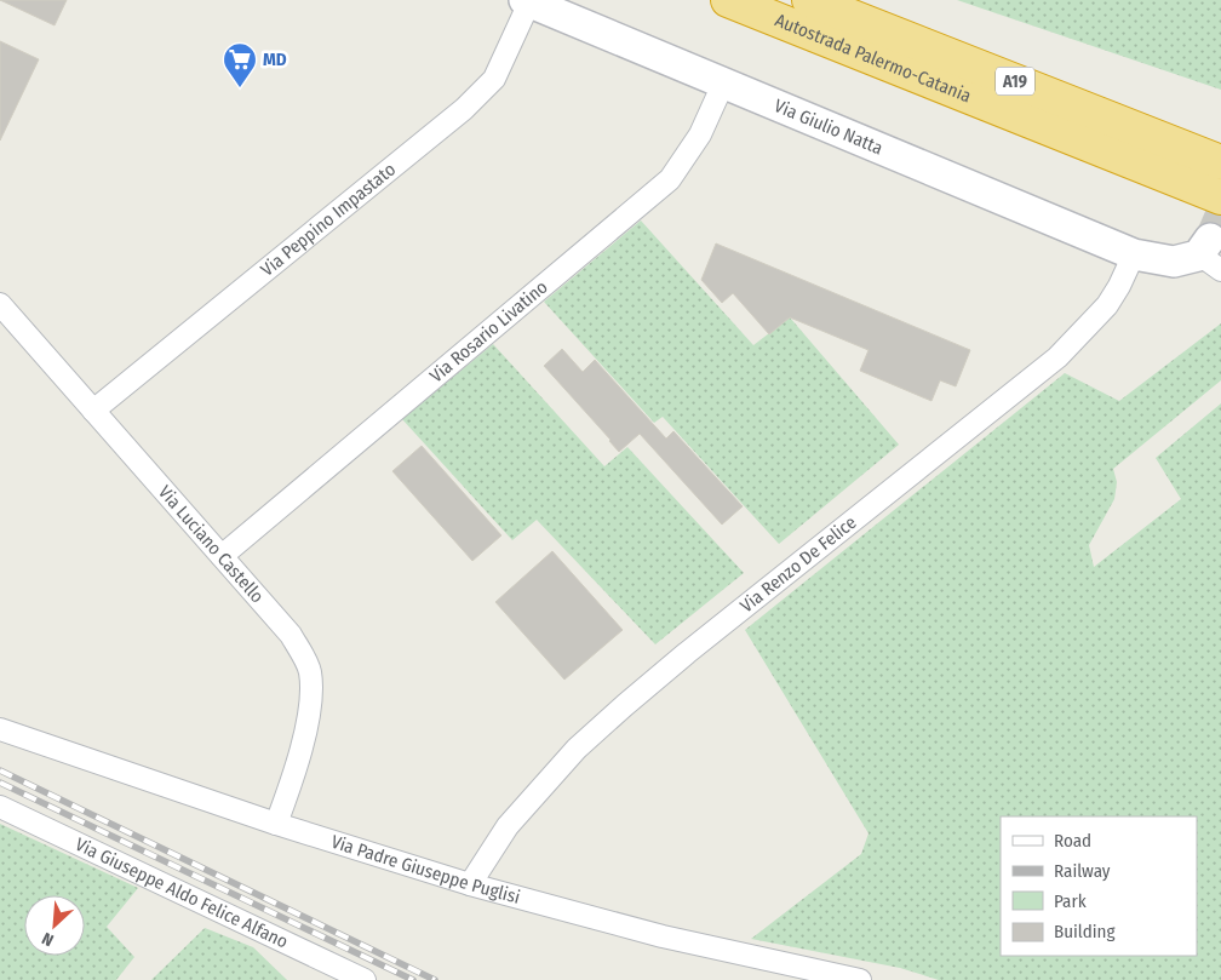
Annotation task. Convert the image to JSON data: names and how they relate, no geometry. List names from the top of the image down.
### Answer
{
  "streets": {
    "highway": ["Autostrada Palermo-Catania", "A19"],
    "street": [
      "Via Giulio Natta",
      "Via Peppino Impastato",
      "Via Rosario Livatino",
      "Via Luciano Castello",
      "Via Renzo De Felice",
      "Via Padre Giuseppe Puglisi",
      "Via Giuseppe Aldo Felice Alfano"
    ]
  },
  "crossings": [
    ["Via Giulio Natta", "Via Peppino Impastato"],
    ["Via Giulio Natta", "Via Rosario Livatino"],
    ["Via Giulio Natta", "Via Renzo De Felice"],
    ["Via Peppino Impastato", "Via Luciano Castello"],
    ["Via Rosario Livatino", "Via Luciano Castello"],
    ["Via Luciano Castello", "Via Padre Giuseppe Puglisi"],
    ["Via Renzo De Felice", "Via Padre Giuseppe Puglisi"]
  ],
  "places": {
    "supermarket": ["MD"]
  },
  "legend": [
    "Road",
    "Railway",
    "Park",
    "Building"
  ],
  "north": "bottom left"
}
